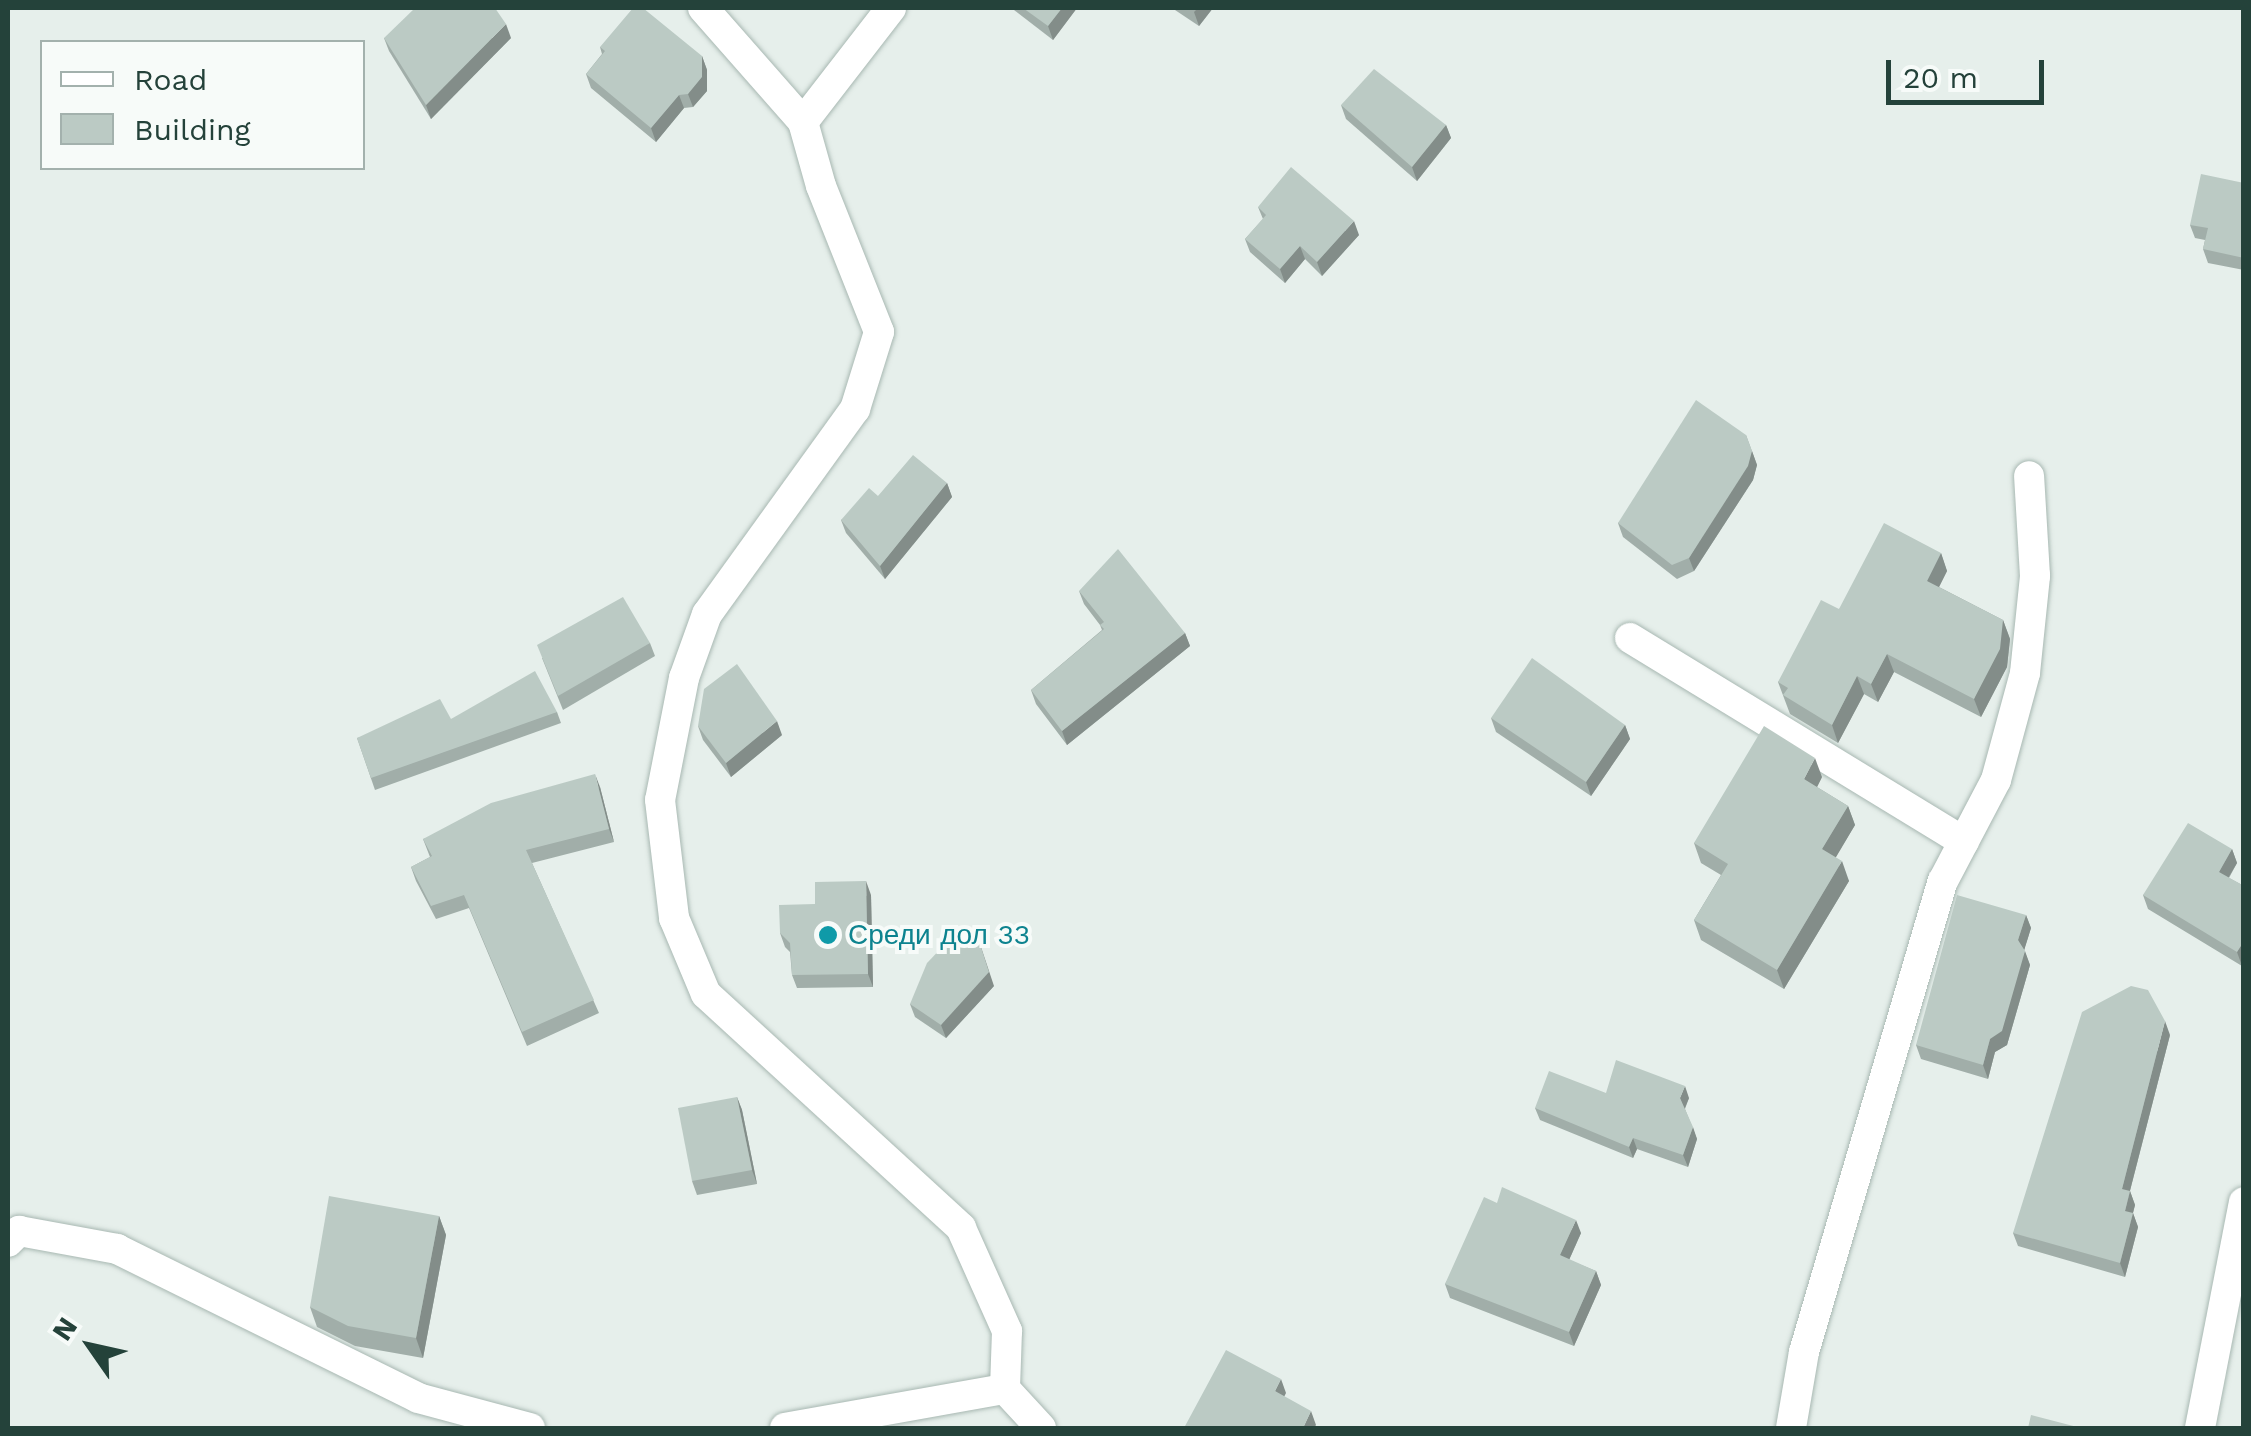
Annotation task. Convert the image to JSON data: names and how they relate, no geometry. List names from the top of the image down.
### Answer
{
  "places": ["Среди дол 33"],
  "legend": ["Road", "Building"],
  "scale_bar": "20 m",
  "north": "top left"
}
